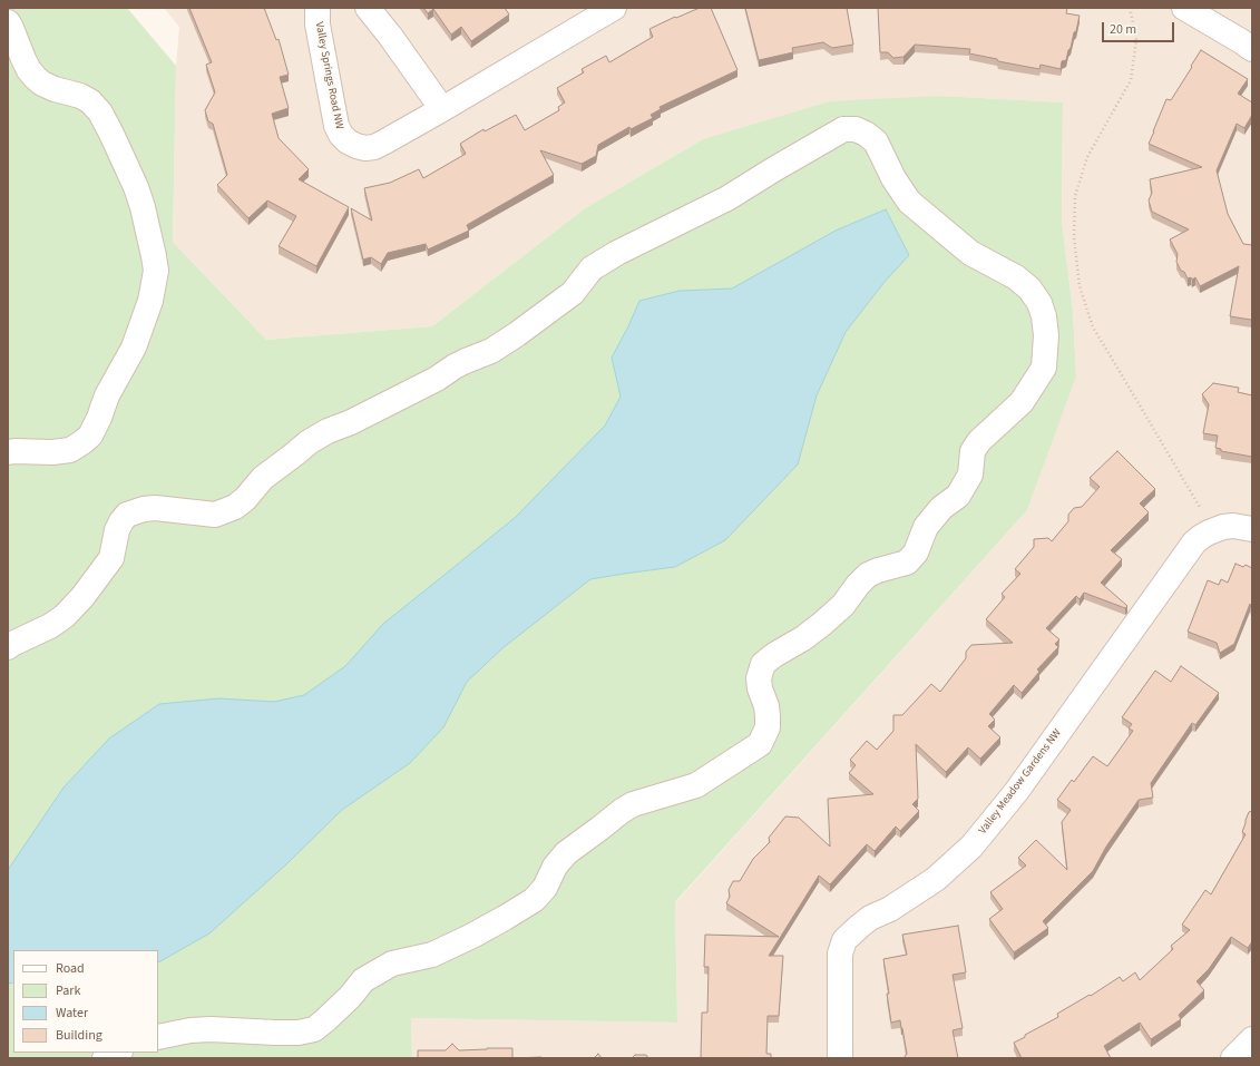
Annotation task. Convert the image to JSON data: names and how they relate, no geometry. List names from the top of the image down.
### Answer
{
  "streets": {
    "street": ["Valley Springs Road NW", "Valley Meadow Gardens NW"]
  },
  "legend": [
    "Road",
    "Park",
    "Water",
    "Building"
  ],
  "scale_bar": "20 m"
}
